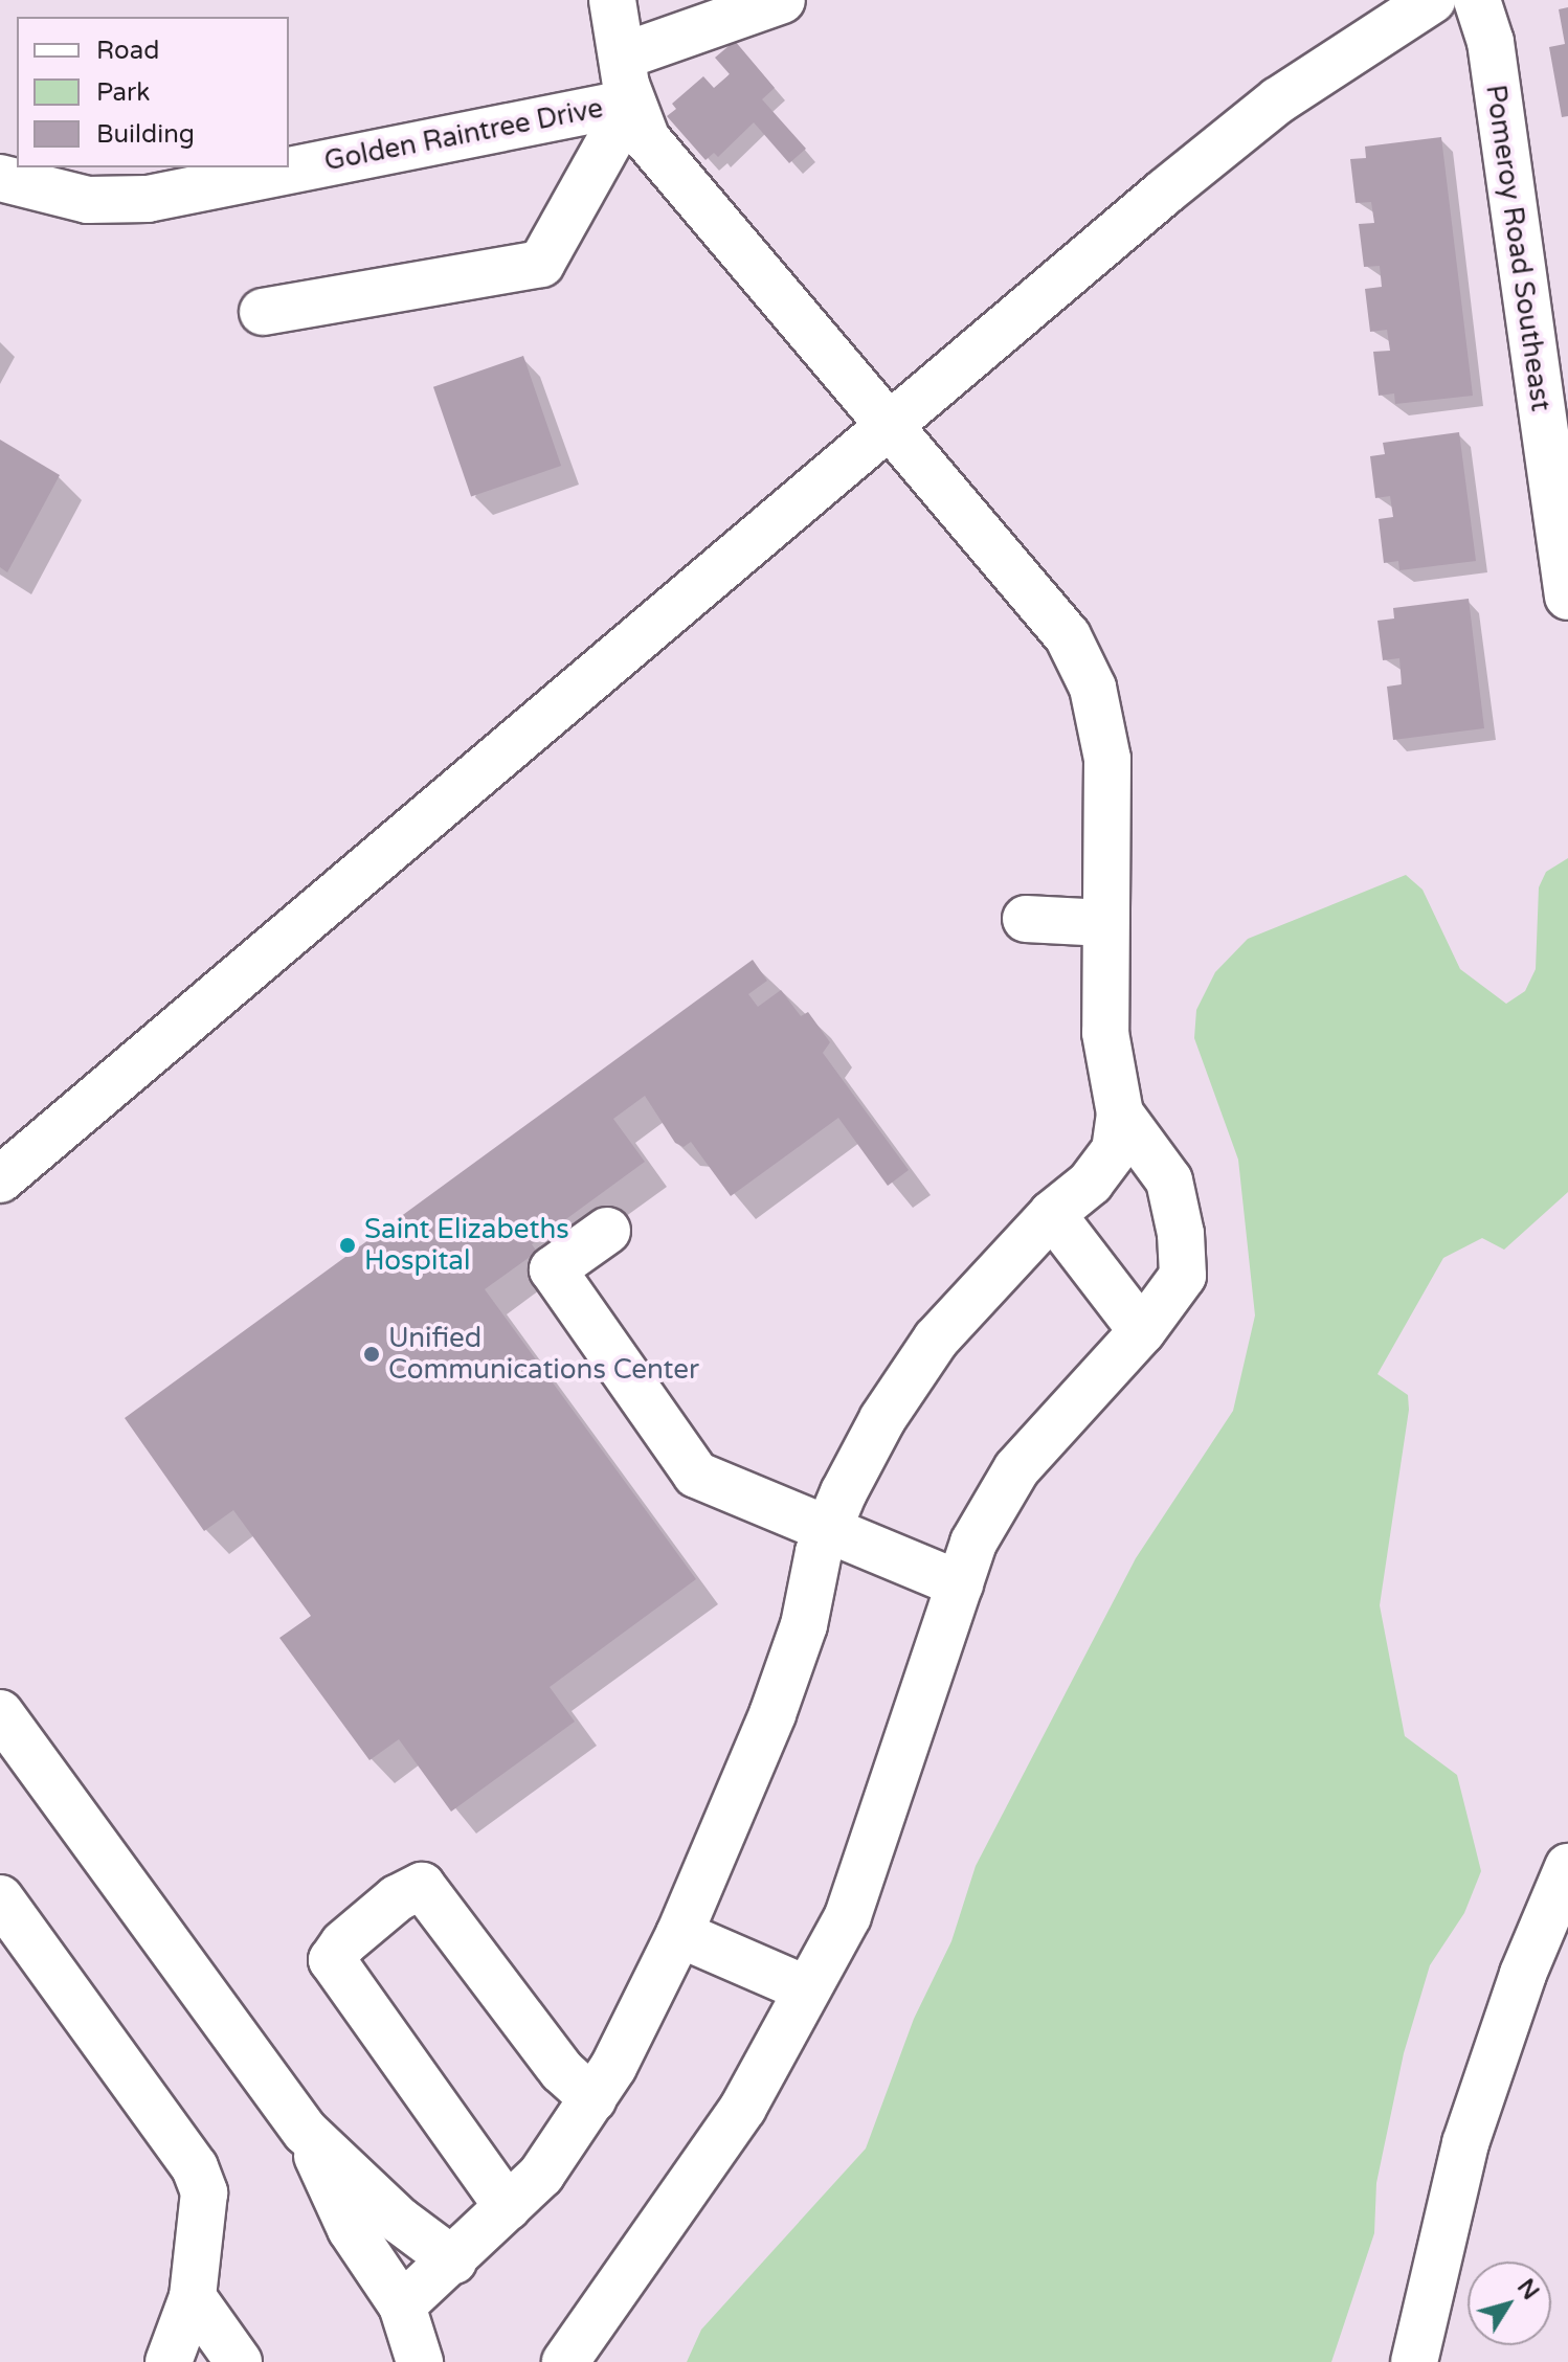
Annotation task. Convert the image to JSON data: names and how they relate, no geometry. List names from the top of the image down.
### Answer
{
  "streets": {
    "main road": ["Golden Raintree Drive", "Pomeroy Road Southeast"]
  },
  "places": ["Saint Elizabeths Hospital", "Unified Communications Center"],
  "legend": ["Road", "Park", "Building"],
  "north": "top right"
}
